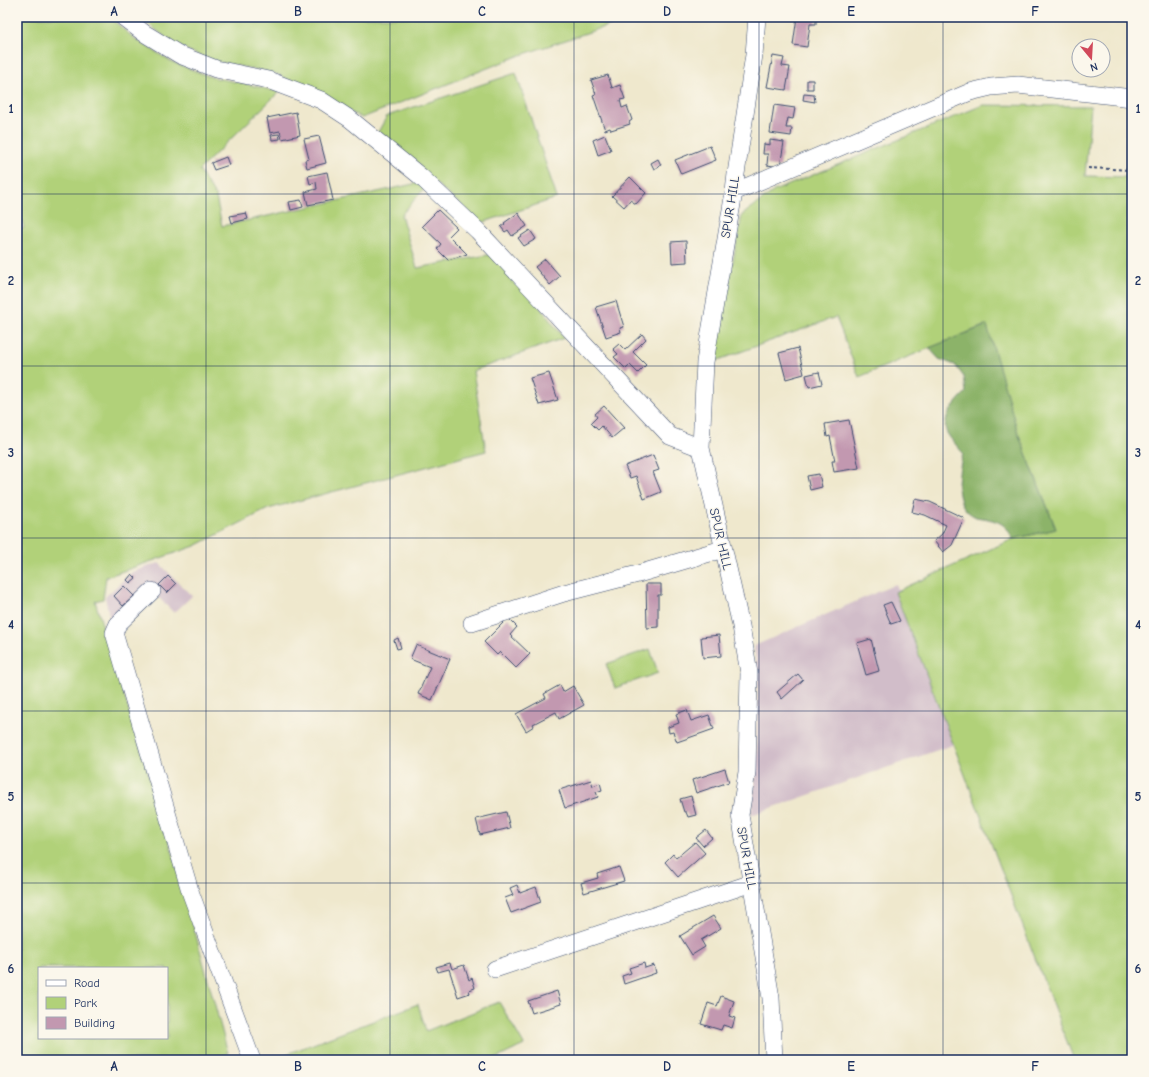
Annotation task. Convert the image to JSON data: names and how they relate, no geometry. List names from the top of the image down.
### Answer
{
  "streets": {
    "street": ["SPUR HILL"]
  },
  "legend": ["Road", "Park", "Building"],
  "north": "bottom",
  "grid": {
    "columns": [
      "A",
      "B",
      "C",
      "D",
      "E",
      "F"
    ],
    "rows": [
      "1",
      "2",
      "3",
      "4",
      "5",
      "6"
    ]
  }
}
